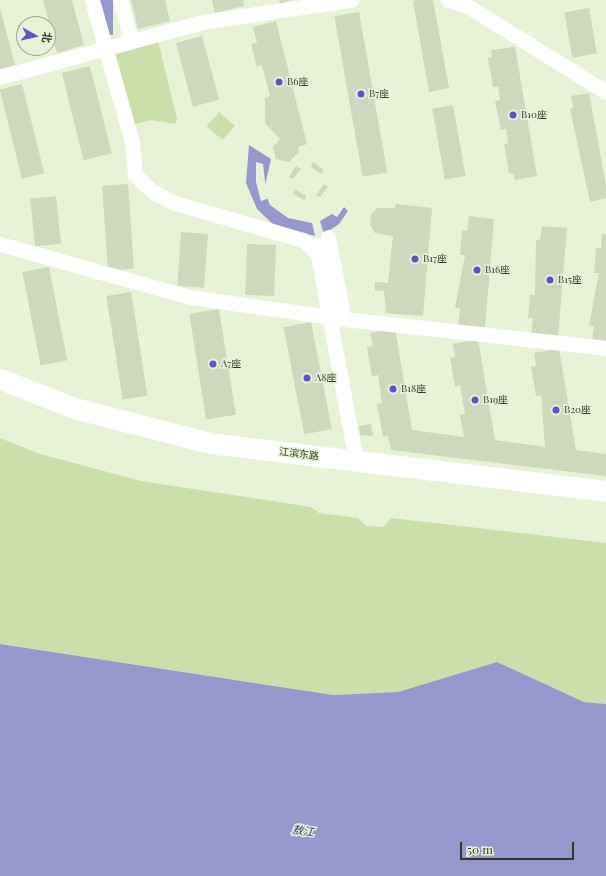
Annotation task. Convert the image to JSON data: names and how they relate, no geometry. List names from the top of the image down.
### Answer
{
  "streets": {
    "main road": ["江滨东路"]
  },
  "water": ["敖江"],
  "places": [
    "B6座",
    "B7座",
    "B10座",
    "B17座",
    "B16座",
    "B15座",
    "A7座",
    "A8座",
    "B18座",
    "B19座",
    "B20座"
  ],
  "scale_bar": "50 m",
  "north": "right"
}
